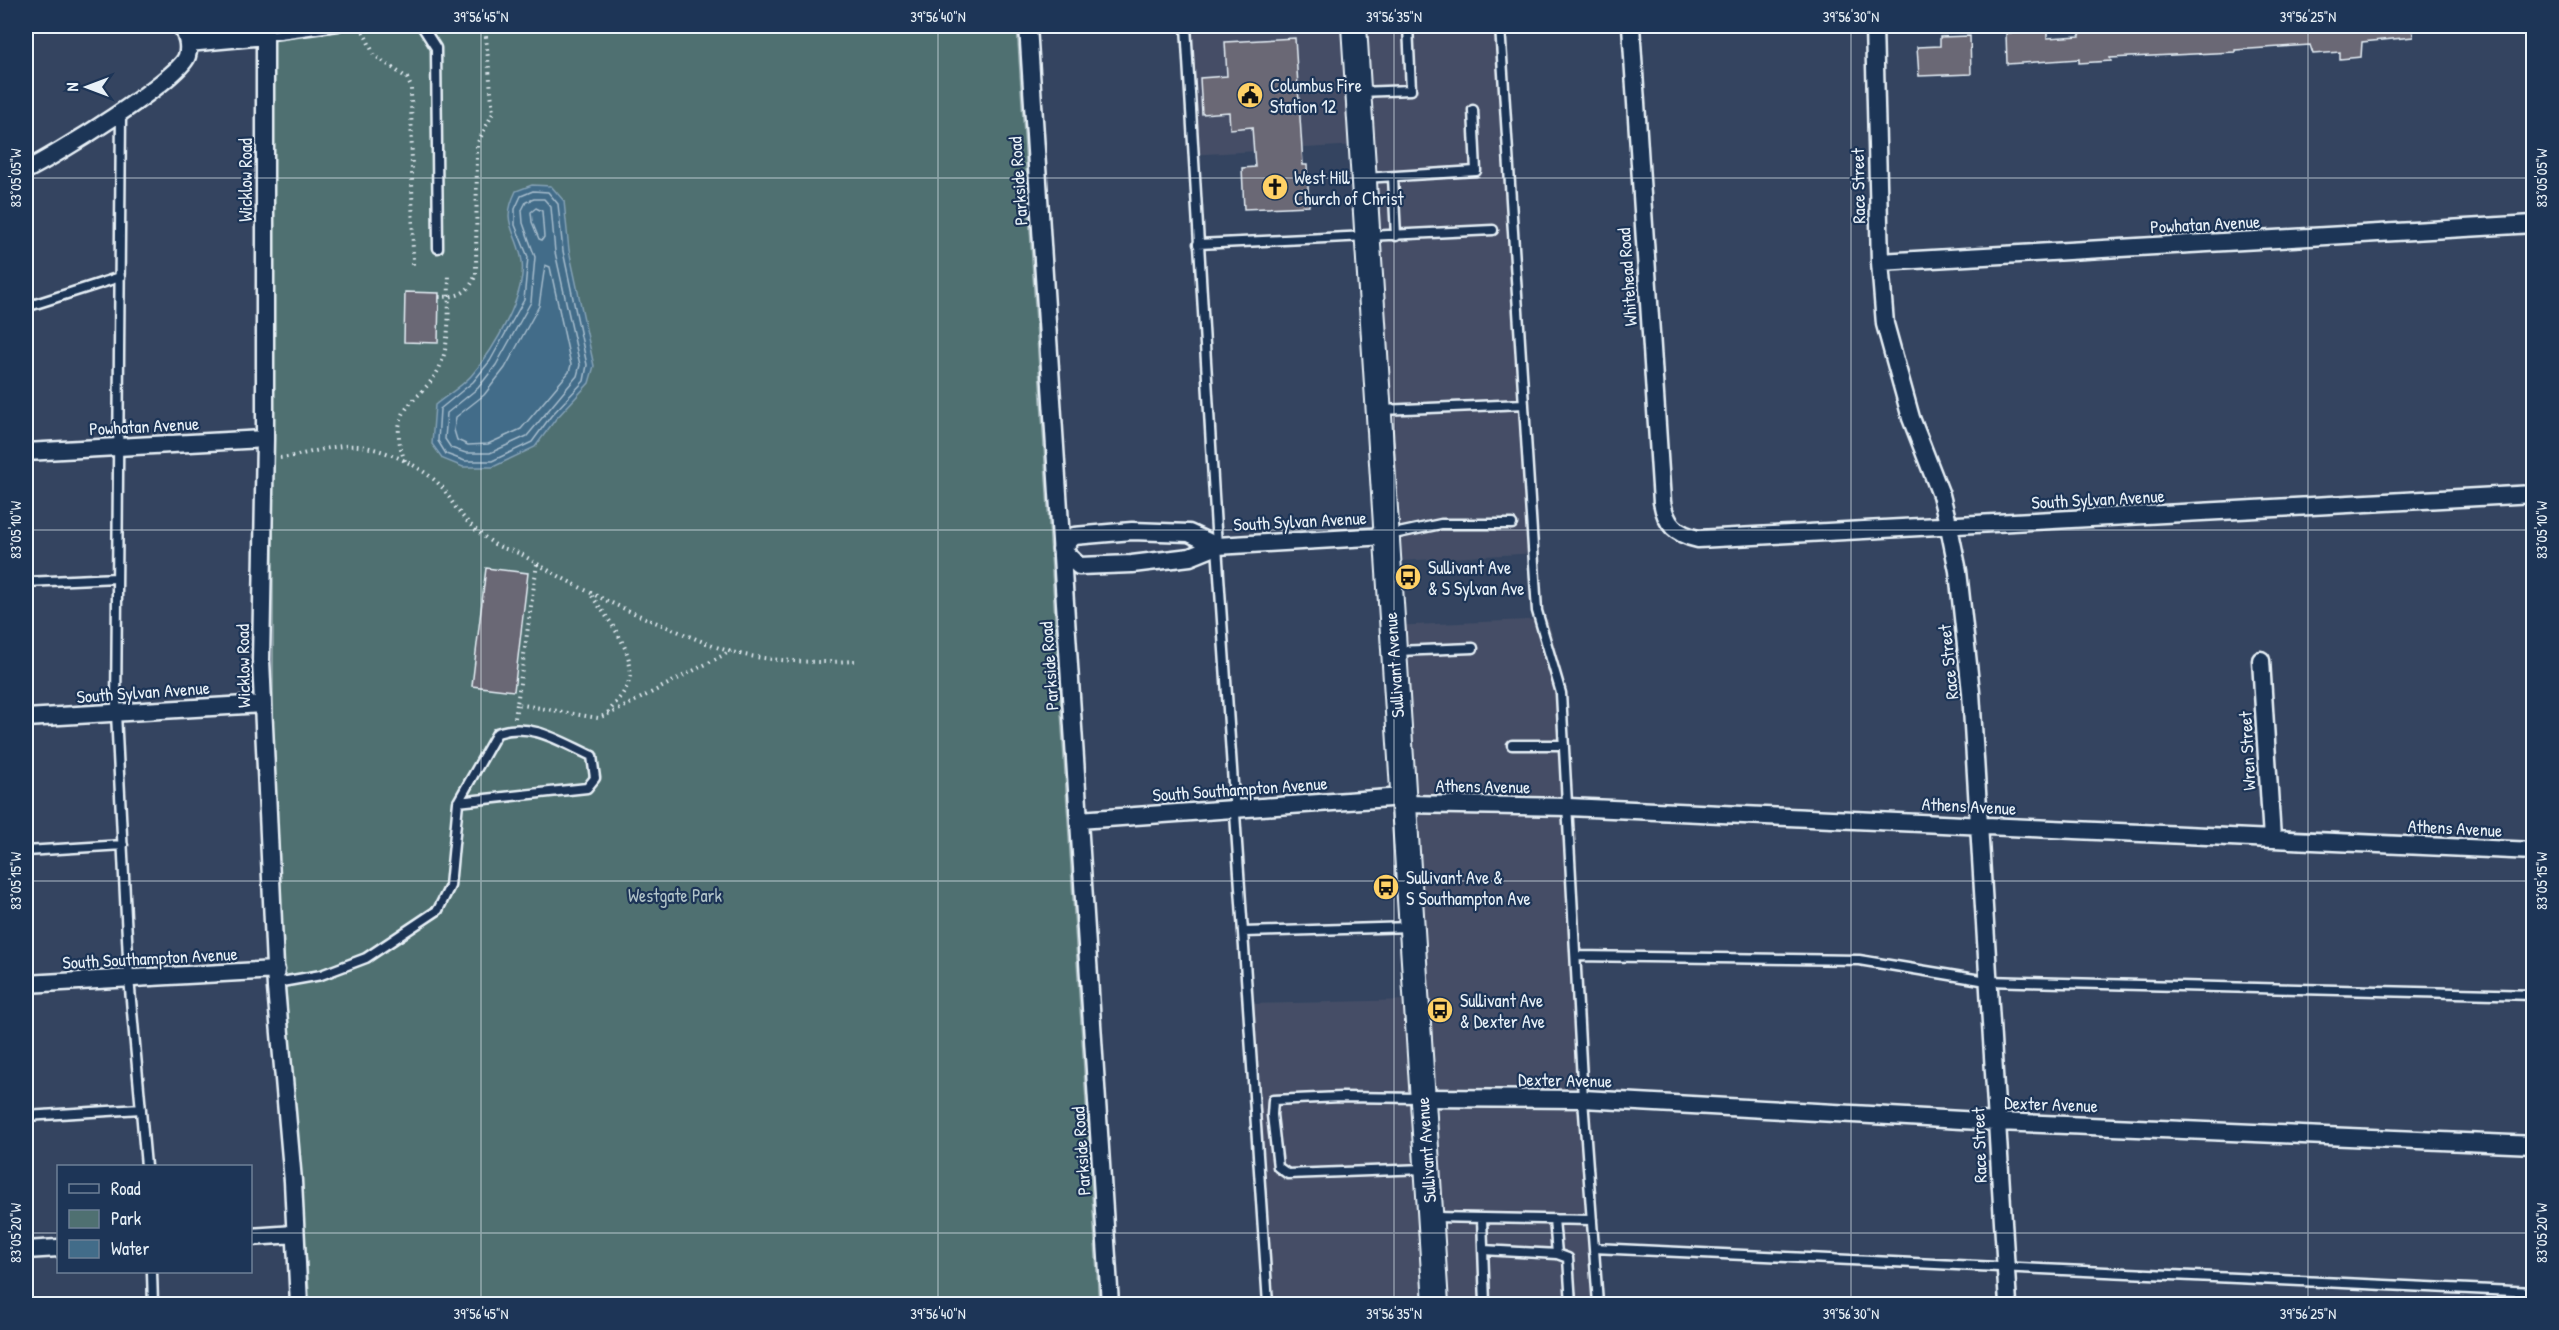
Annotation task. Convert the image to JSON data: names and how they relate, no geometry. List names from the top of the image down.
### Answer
{
  "streets": {
    "main road": ["Sullivant Avenue"],
    "street": [
      "Wicklow Road",
      "Parkside Road",
      "Race Street",
      "Powhatan Avenue",
      "Whitehead Road",
      "South Sylvan Avenue",
      "Wren Street",
      "Athens Avenue",
      "South Southampton Avenue",
      "Dexter Avenue"
    ]
  },
  "crossings": [
    ["Wicklow Road", "Powhatan Avenue"],
    ["Wicklow Road", "South Sylvan Avenue"],
    ["Wicklow Road", "South Southampton Avenue"],
    ["Parkside Road", "South Sylvan Avenue"],
    ["Parkside Road", "South Southampton Avenue"],
    ["Race Street", "Powhatan Avenue"],
    ["Race Street", "South Sylvan Avenue"],
    ["Race Street", "Athens Avenue"],
    ["Race Street", "Dexter Avenue"],
    ["Whitehead Road", "South Sylvan Avenue"],
    ["South Sylvan Avenue", "Sullivant Avenue"],
    ["Sullivant Avenue", "Athens Avenue"],
    ["Sullivant Avenue", "South Southampton Avenue"],
    ["Sullivant Avenue", "Dexter Avenue"],
    ["Wren Street", "Athens Avenue"],
    ["Athens Avenue", "South Southampton Avenue"]
  ],
  "parks": ["Westgate Park"],
  "places": {
    "public building": ["Columbus Fire Station 12"],
    "church": ["West Hill Church of Christ"],
    "bus stop": ["Sullivant Ave & S Sylvan Ave", "Sullivant Ave & S Southampton Ave", "Sullivant Ave & Dexter Ave"]
  },
  "legend": ["Road", "Park", "Water"],
  "north": "left",
  "coordinates": [
    "39°56'45\"N",
    "39°56'40\"N",
    "39°56'35\"N",
    "39°56'30\"N",
    "39°56'25\"N",
    "83°05'05\"W",
    "83°05'10\"W",
    "83°05'15\"W",
    "83°05'20\"W"
  ]
}
